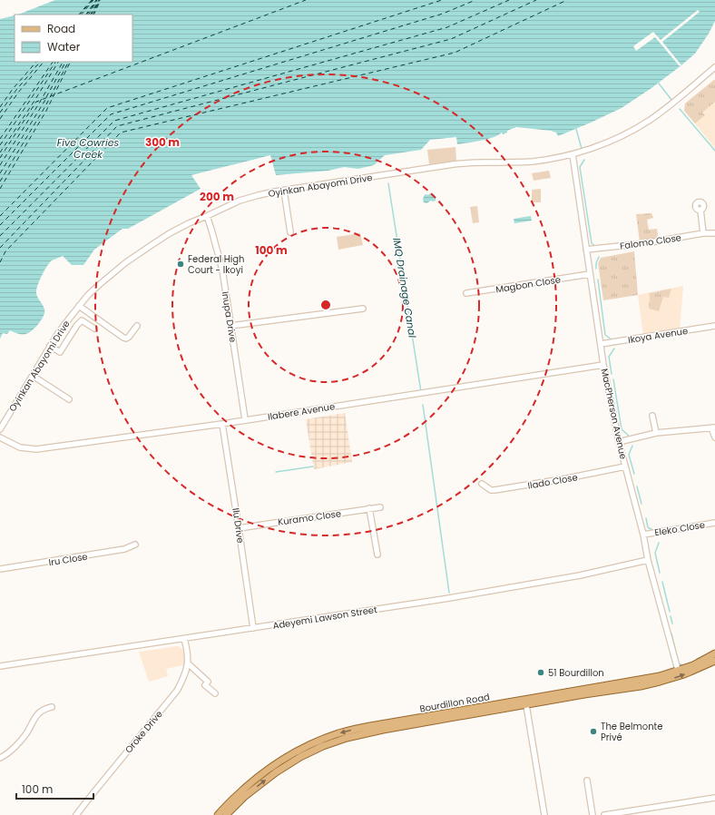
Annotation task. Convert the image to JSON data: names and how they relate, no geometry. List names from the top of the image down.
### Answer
{
  "streets": {
    "main road": ["Bourdillon Road"],
    "street": [
      "Oyinkan Abayomi Drive",
      "Falomo Close",
      "Magbon Close",
      "Inupa Drive",
      "Ikoya Avenue",
      "Ilabere Avenue",
      "MacPherson Avenue",
      "Ilado Close",
      "Kuramo Close",
      "Ilu Drive",
      "Eleko Close",
      "Iru Close",
      "Adeyemi Lawson Street",
      "Oroke Drive"
    ]
  },
  "crossings": [
    ["Oyinkan Abayomi Drive", "Inupa Drive"],
    ["Oyinkan Abayomi Drive", "MacPherson Avenue"],
    ["Falomo Close", "MacPherson Avenue"],
    ["Magbon Close", "MacPherson Avenue"],
    ["Inupa Drive", "Ilabere Avenue"],
    ["Ikoya Avenue", "MacPherson Avenue"],
    ["Ilabere Avenue", "MacPherson Avenue"],
    ["Ilabere Avenue", "Ilu Drive"],
    ["MacPherson Avenue", "Ilado Close"],
    ["MacPherson Avenue", "Eleko Close"],
    ["MacPherson Avenue", "Adeyemi Lawson Street"],
    ["MacPherson Avenue", "Bourdillon Road"],
    ["Kuramo Close", "Ilu Drive"],
    ["Ilu Drive", "Adeyemi Lawson Street"],
    ["Adeyemi Lawson Street", "Oroke Drive"]
  ],
  "water": ["Five Cowries Creek", "IMQ Drainage Canal"],
  "places": ["Federal High Court - Ikoyi", "51 Bourdillon", "The Belmonte Privé"],
  "legend": ["Road", "Water"],
  "scale_bar": "100 m",
  "rings": ["300 m", "200 m", "100 m"]
}
